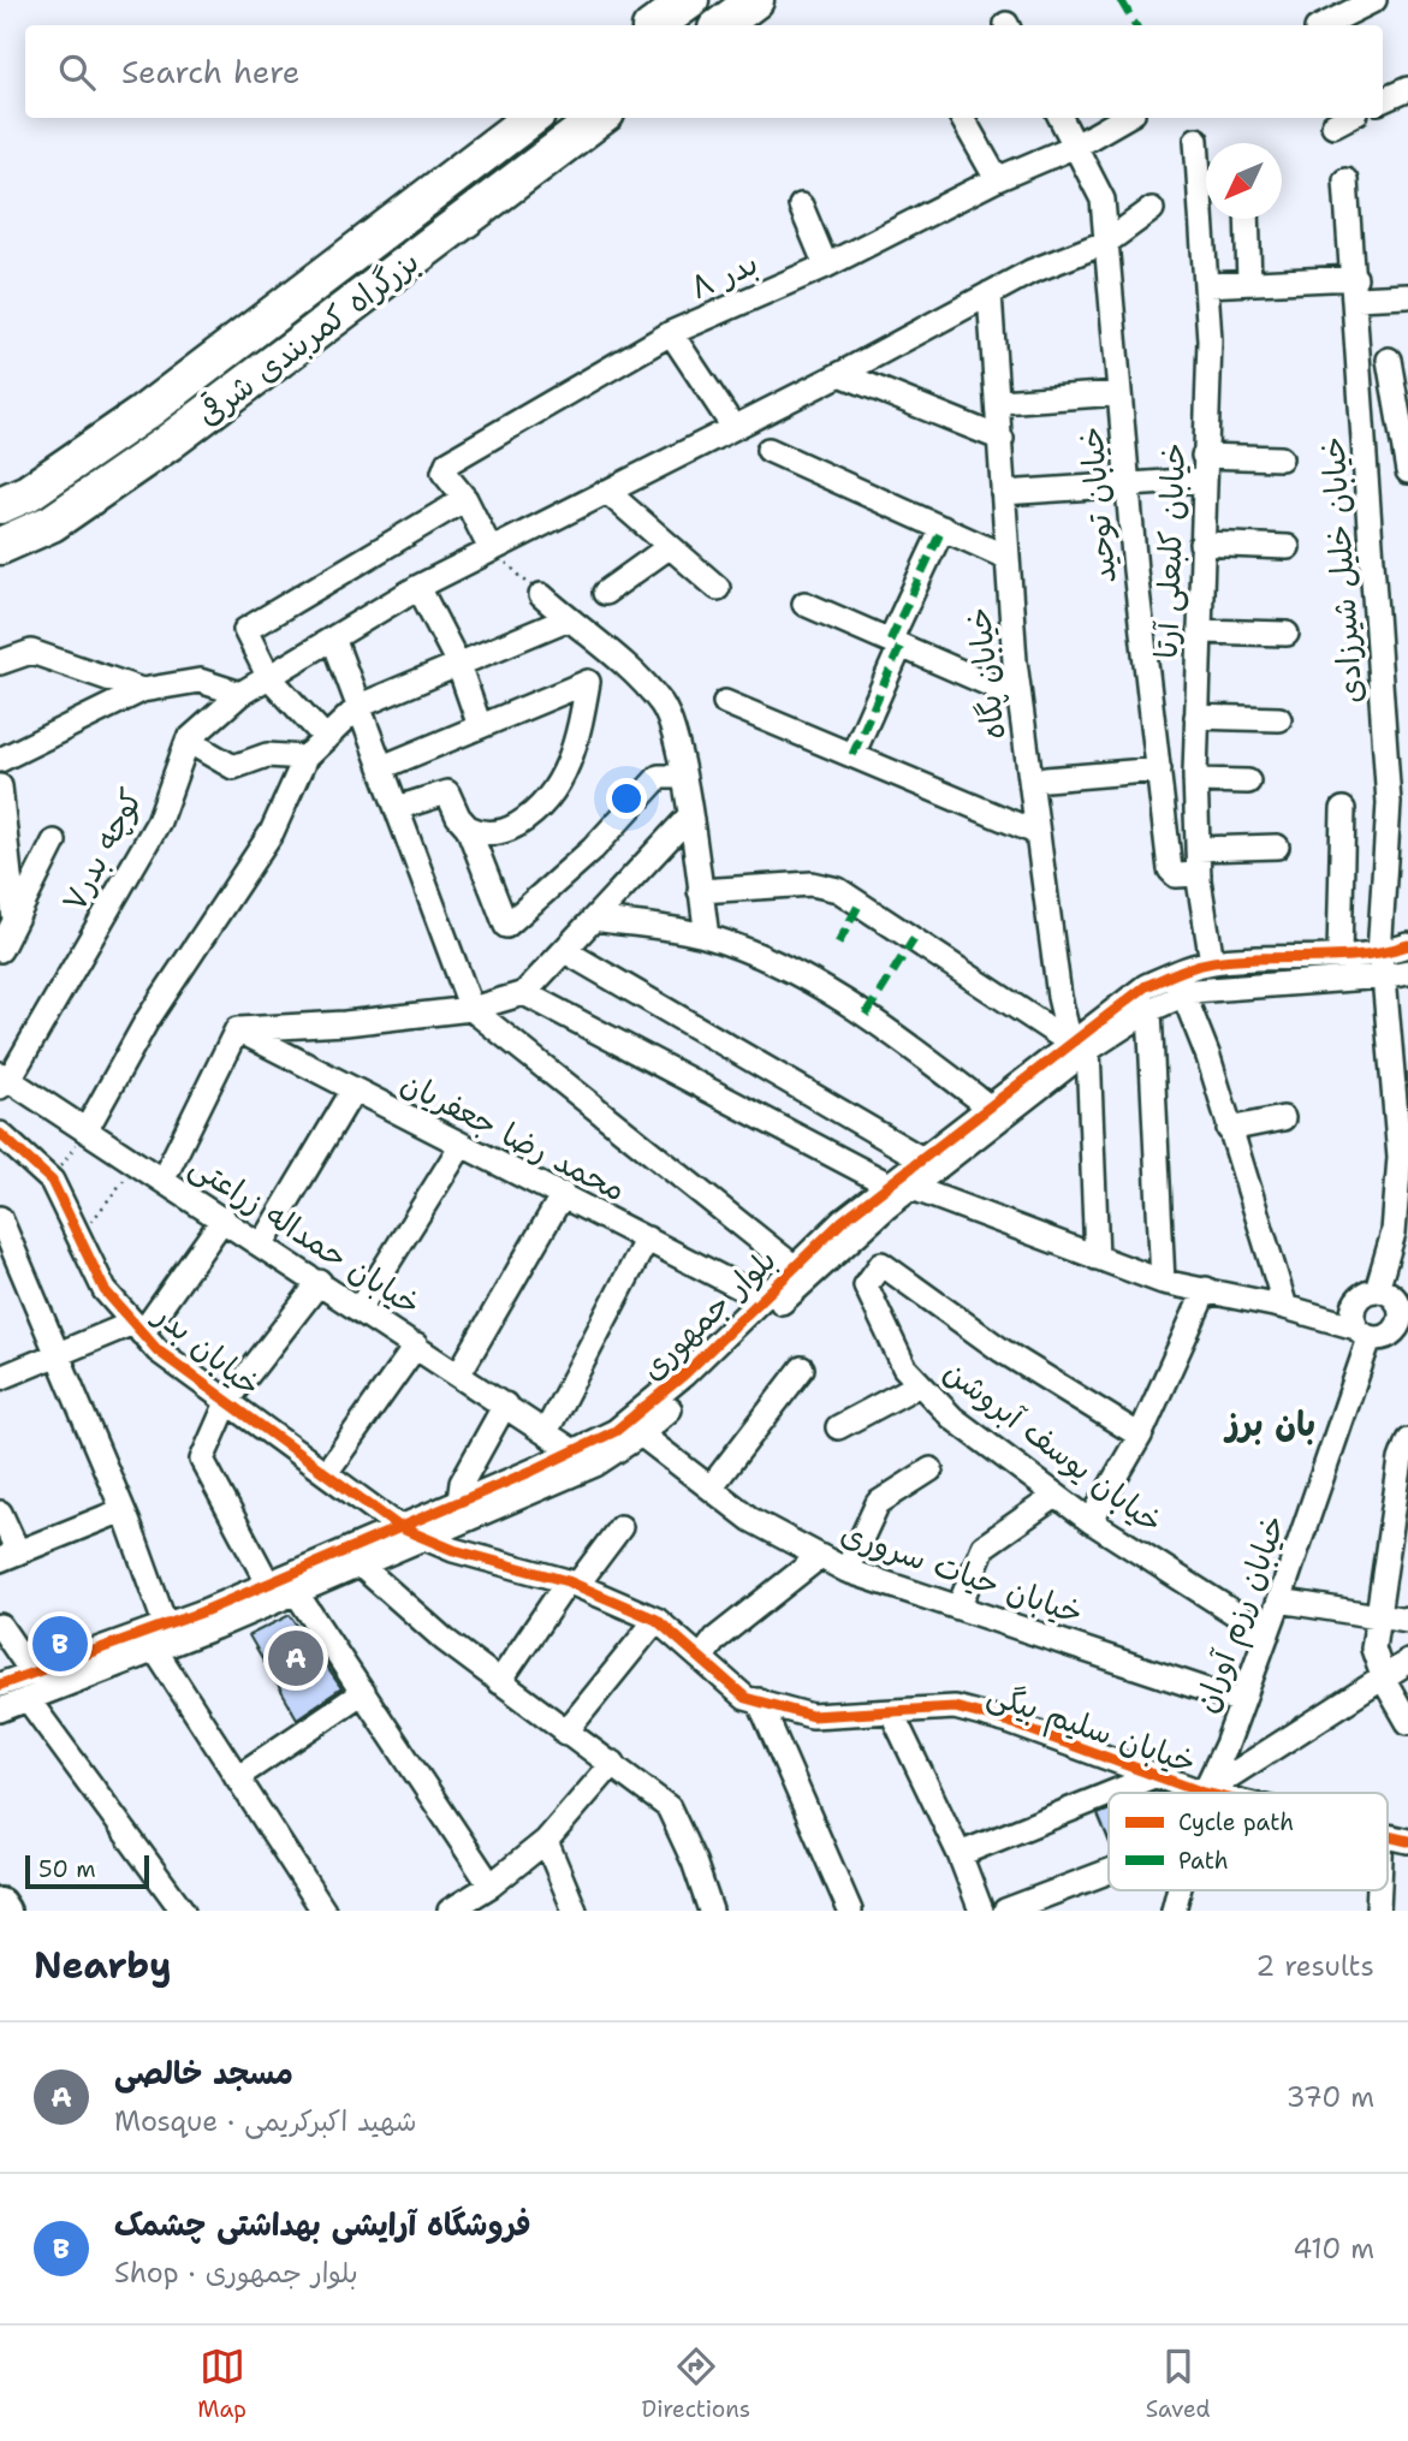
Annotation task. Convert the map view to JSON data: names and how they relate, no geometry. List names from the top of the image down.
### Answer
{
  "streets": {
    "highway": ["بزرگراه کمربندی شرقی"],
    "street": [
      "بدر ۸",
      "خیابان توحید",
      "خیابان کلبعلی آرتا",
      "خیابان خلیل شیرزادی",
      "خیابان پگاه",
      "کوچه بدر۷",
      "محمد رضا جعفریان",
      "خیابان حمداله زراعتی",
      "بلوار جمهوری",
      "خیابان بدر",
      "خیابان یوسف آبروشن",
      "خیابان حیات سروری",
      "خیابان رزم آوران",
      "خیابان سلیم بیگی"
    ]
  },
  "crossings": [
    ["بدر ۸", "خیابان توحید"],
    ["خیابان توحید", "خیابان کلبعلی آرتا"],
    ["خیابان توحید", "کوچه بدر۷"],
    ["خیابان کلبعلی آرتا", "بلوار جمهوری"],
    ["خیابان خلیل شیرزادی", "بلوار جمهوری"],
    ["خیابان پگاه", "کوچه بدر۷"],
    ["خیابان پگاه", "بلوار جمهوری"],
    ["کوچه بدر۷", "خیابان حمداله زراعتی"],
    ["محمد رضا جعفریان", "بلوار جمهوری"],
    ["خیابان حمداله زراعتی", "بلوار جمهوری"],
    ["بلوار جمهوری", "خیابان بدر"],
    ["بلوار جمهوری", "خیابان حیات سروری"],
    ["بلوار جمهوری", "خیابان سلیم بیگی"],
    ["خیابان بدر", "خیابان سلیم بیگی"],
    ["خیابان یوسف آبروشن", "خیابان رزم آوران"],
    ["خیابان حیات سروری", "خیابان رزم آوران"]
  ],
  "districts": ["بان برز"],
  "legend": ["Cycle path", "Path"],
  "scale_bar": "50 m",
  "north": "bottom left",
  "page": {
    "search": "Search here",
    "pins": ["B", "A"],
    "scale": "50 m",
    "heading": ["Nearby", "2 results"],
    "list": [
      {
        "mark": "A",
        "name": "مسجد خالصی",
        "note": "Mosque · شهید اکبرکریمی",
        "value": "370 m"
      },
      {
        "mark": "B",
        "name": "فروشگاه آرایشی بهداشتی چشمک",
        "note": "Shop · بلوار جمهوری",
        "value": "410 m"
      }
    ],
    "nav": ["Map", "Directions", "Saved"]
  }
}
